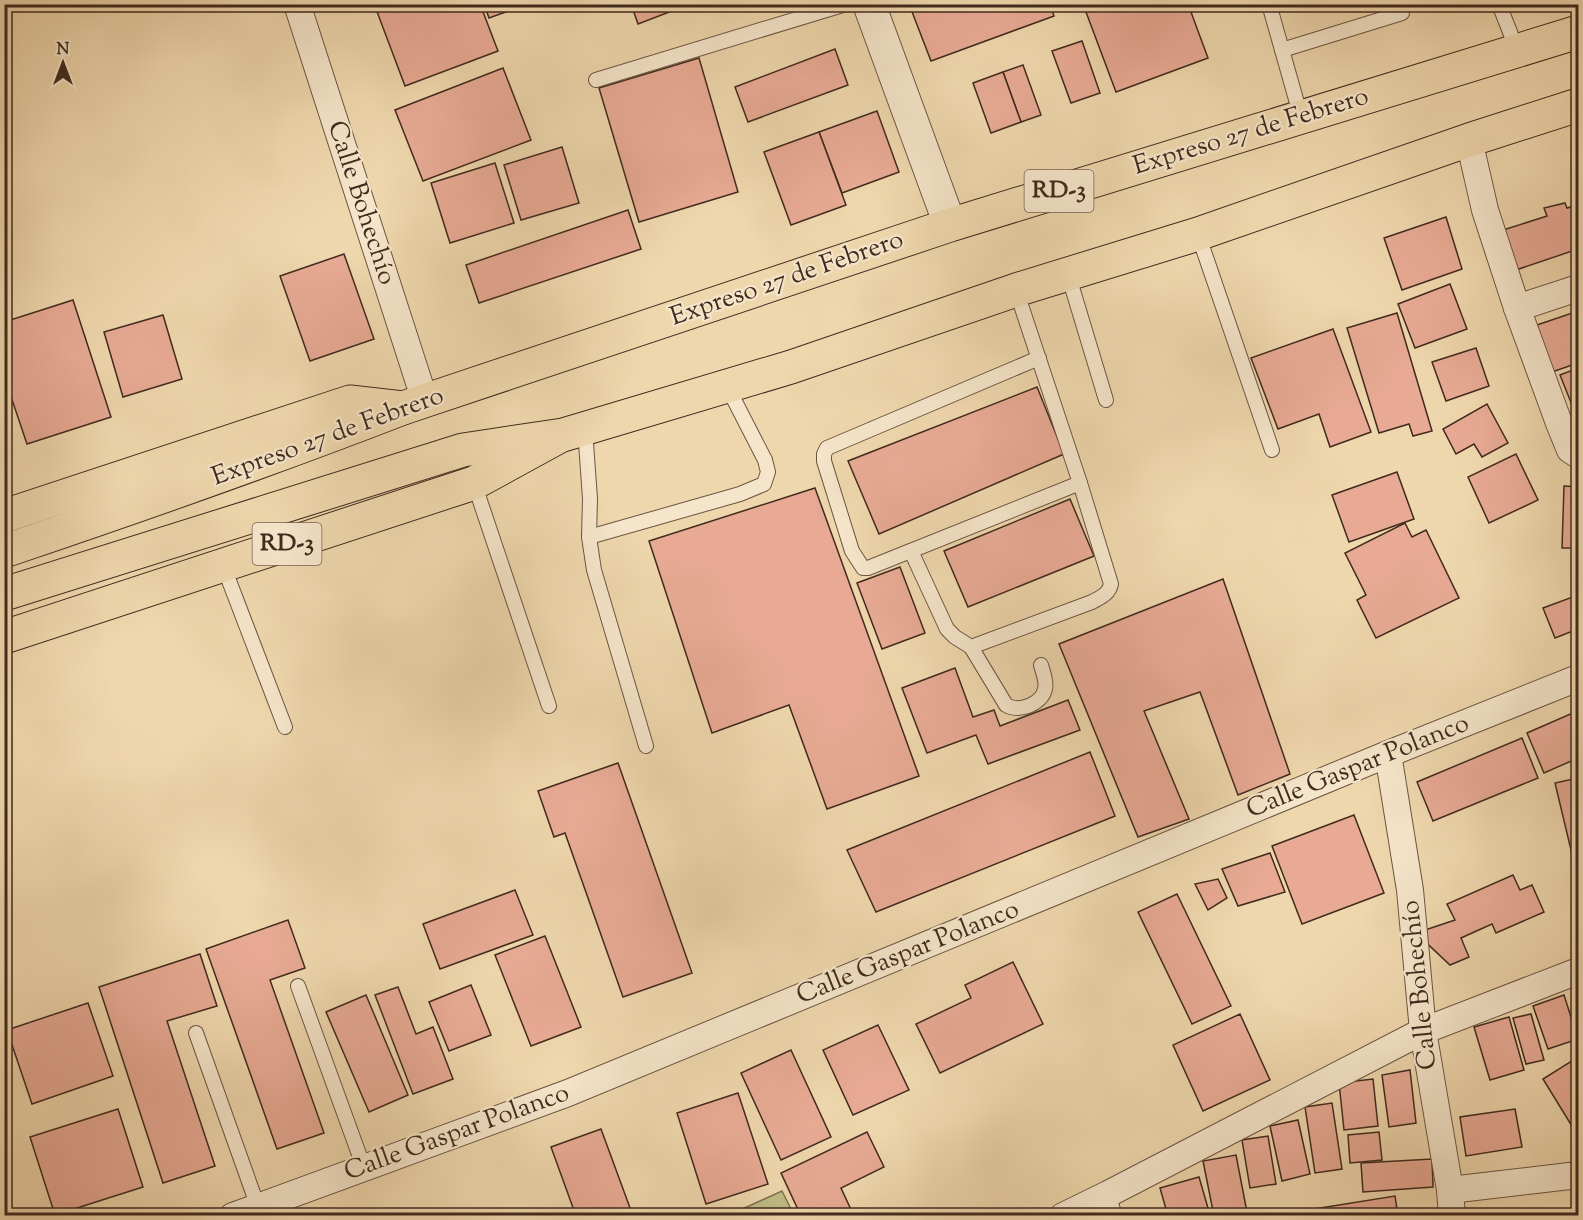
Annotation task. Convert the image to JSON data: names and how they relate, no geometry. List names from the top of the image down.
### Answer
{
  "streets": {
    "main road": ["Expreso 27 de Febrero", "RD-3"],
    "street": ["Calle Bohechío", "Calle Gaspar Polanco"]
  },
  "crossings": [
    ["Expreso 27 de Febrero", "RD-3"],
    ["Expreso 27 de Febrero", "Calle Bohechío"],
    ["RD-3", "Calle Bohechío"],
    ["Calle Bohechío", "Calle Gaspar Polanco"]
  ],
  "north": "top"
}
